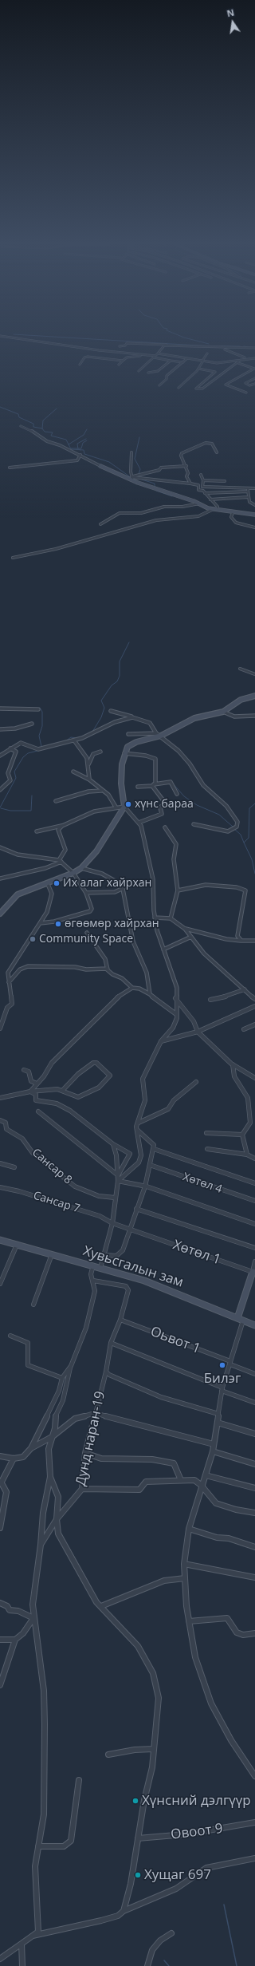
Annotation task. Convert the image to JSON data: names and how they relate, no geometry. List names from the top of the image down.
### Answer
{
  "streets": {
    "street": [
      "Сансар 8",
      "Хөтөл 4",
      "Сансар 7",
      "Хөтөл 1",
      "Хувьсгалын зам",
      "Оьвот 1",
      "Дунд наран-19",
      "Овоот 9"
    ]
  },
  "crossings": [
    ["Сансар 7", "Хөтөл 1"],
    ["Оьвот 1", "Дунд наран-19"]
  ],
  "places": [
    "хүнс бараа",
    "Их алаг хайрхан",
    "өгөөмөр хайрхан",
    "Community Space",
    "Билэг",
    "Хүнсний дэлгүүр",
    "Хущаг 697"
  ],
  "north": "top"
}
